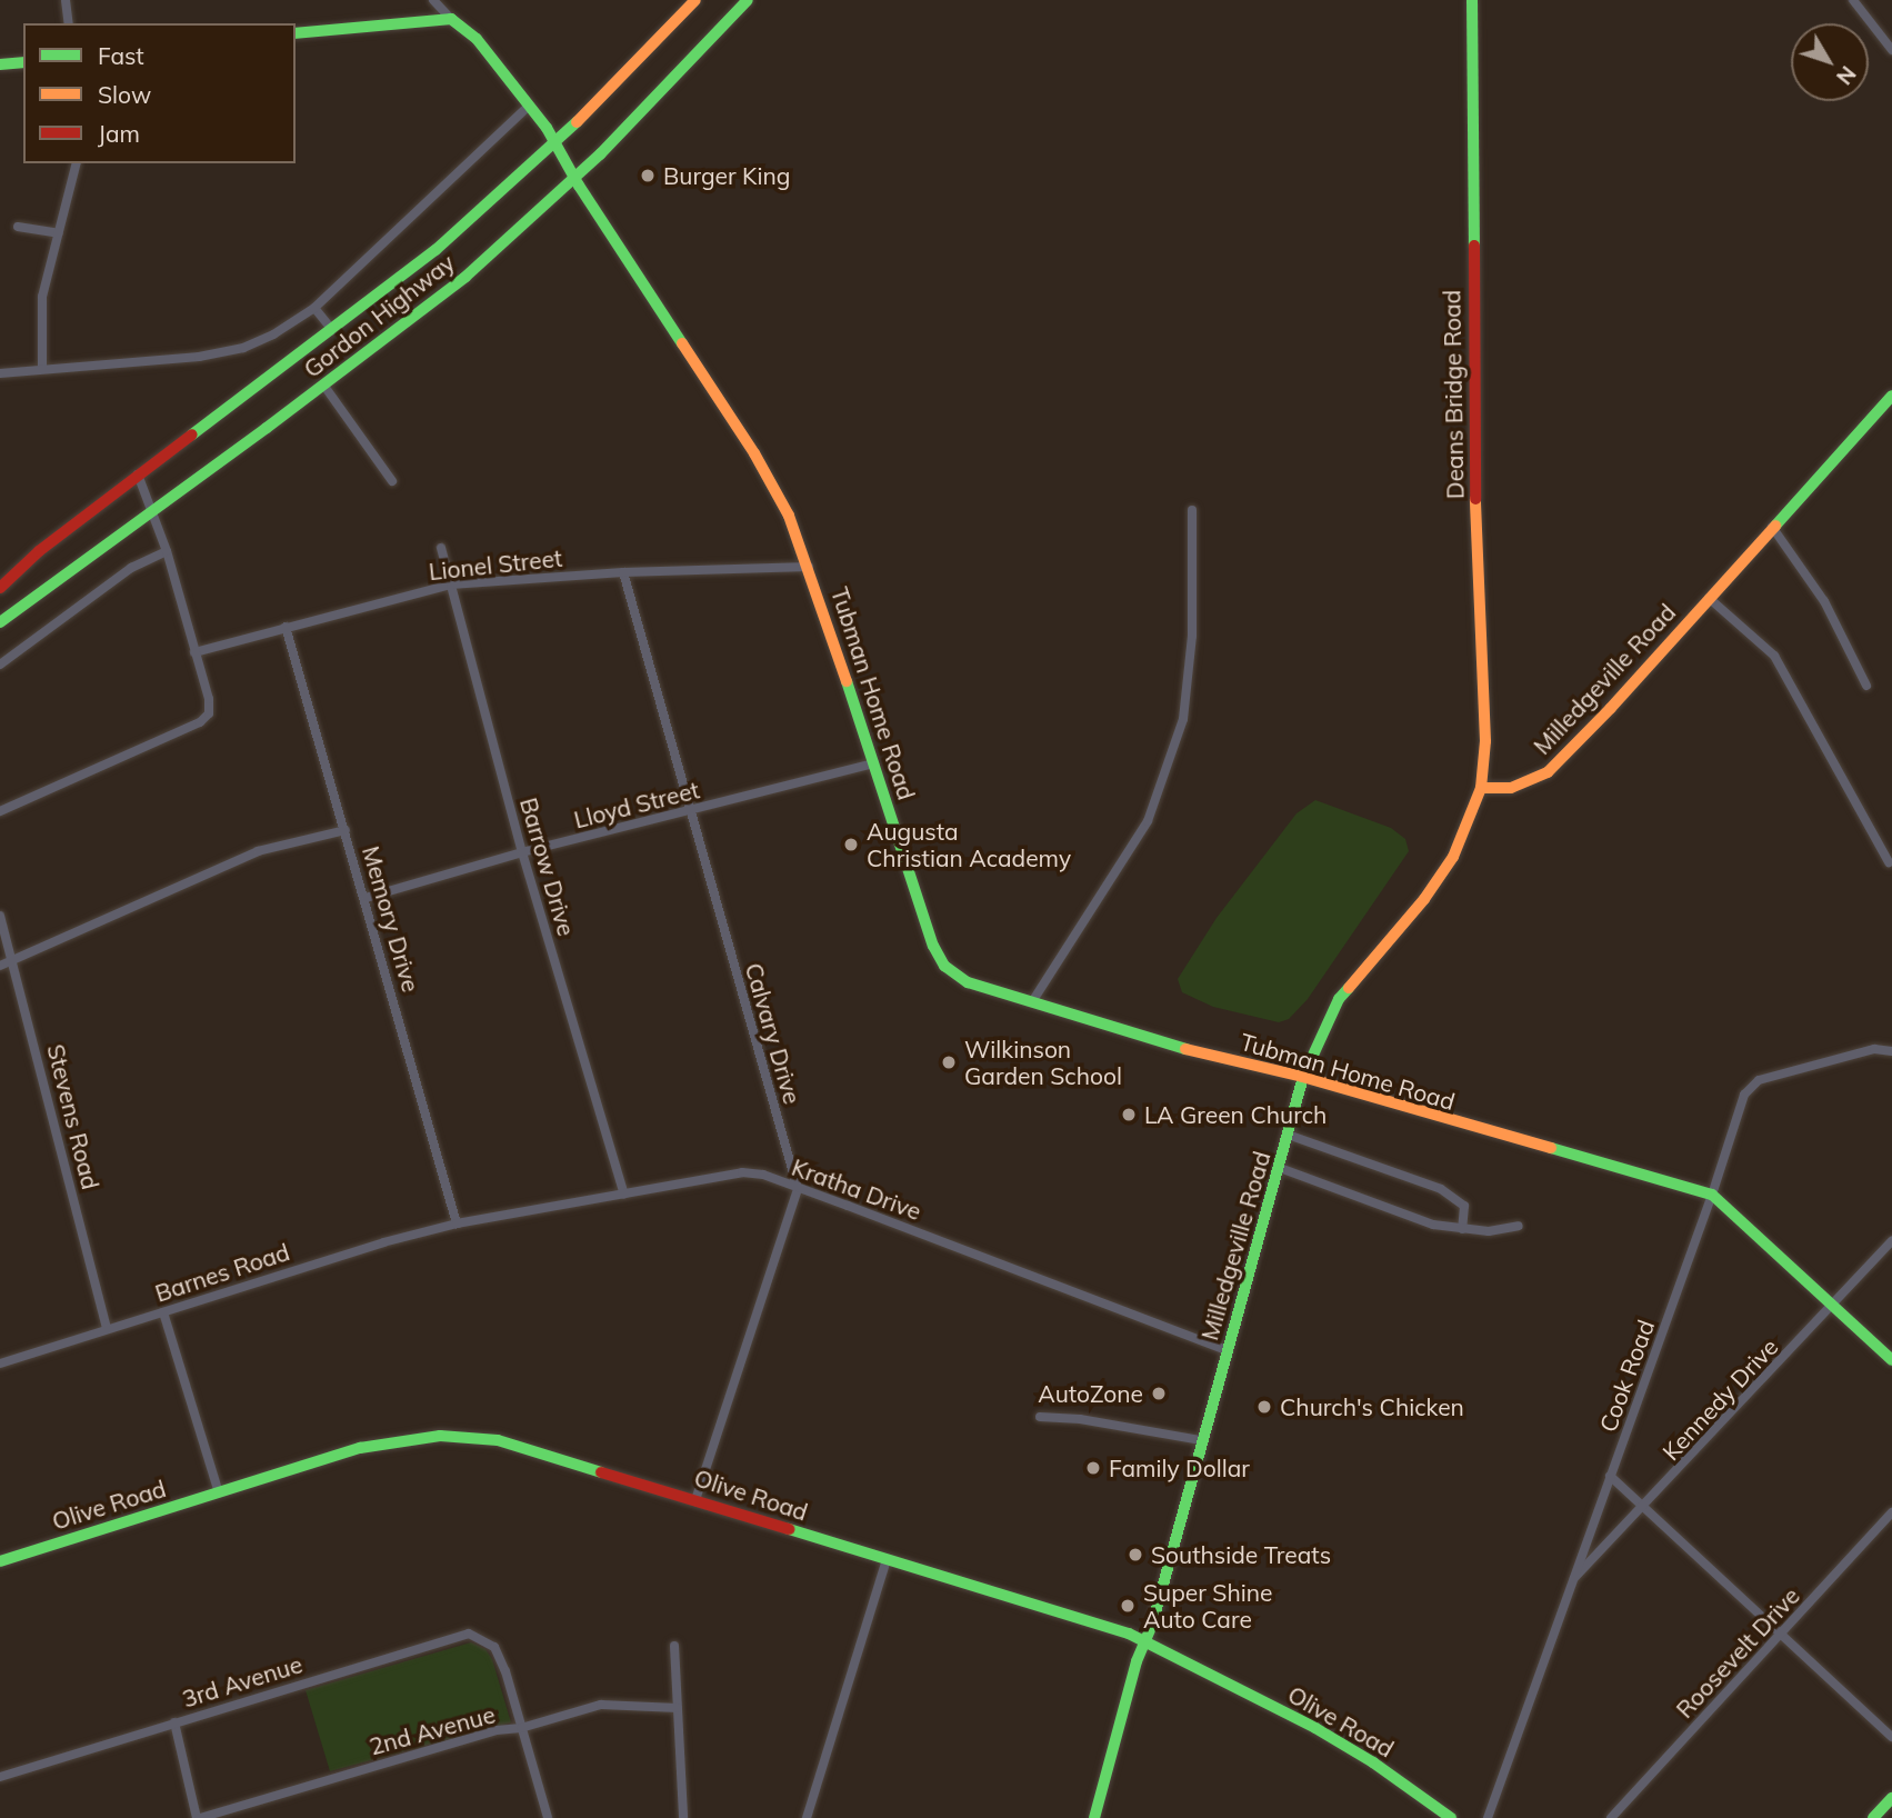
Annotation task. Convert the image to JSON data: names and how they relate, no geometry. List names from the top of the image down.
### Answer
{
  "streets": {
    "main road": [
      "Gordon Highway",
      "Deans Bridge Road",
      "Milledgeville Road",
      "Tubman Home Road",
      "Olive Road"
    ],
    "street": [
      "Lionel Street",
      "Lloyd Street",
      "Barrow Drive",
      "Memory Drive",
      "Calvary Drive",
      "Stevens Road",
      "Kratha Drive",
      "Barnes Road",
      "Cook Road",
      "Kennedy Drive",
      "Roosevelt Drive",
      "3rd Avenue",
      "2nd Avenue"
    ]
  },
  "crossings": [
    ["Gordon Highway", "Tubman Home Road"],
    ["Deans Bridge Road", "Milledgeville Road"],
    ["Lionel Street", "Tubman Home Road"],
    ["Lionel Street", "Barrow Drive"],
    ["Lionel Street", "Memory Drive"],
    ["Lionel Street", "Calvary Drive"],
    ["Milledgeville Road", "Tubman Home Road"],
    ["Milledgeville Road", "Kratha Drive"],
    ["Milledgeville Road", "Olive Road"],
    ["Tubman Home Road", "Lloyd Street"],
    ["Tubman Home Road", "Cook Road"],
    ["Tubman Home Road", "Kennedy Drive"],
    ["Lloyd Street", "Barrow Drive"],
    ["Lloyd Street", "Memory Drive"],
    ["Lloyd Street", "Calvary Drive"],
    ["Barrow Drive", "Kratha Drive"],
    ["Memory Drive", "Kratha Drive"],
    ["Memory Drive", "Barnes Road"],
    ["Calvary Drive", "Kratha Drive"],
    ["Stevens Road", "Barnes Road"],
    ["Kratha Drive", "Barnes Road"],
    ["Cook Road", "Kennedy Drive"],
    ["3rd Avenue", "2nd Avenue"]
  ],
  "places": [
    "Burger King",
    "Augusta Christian Academy",
    "Wilkinson Garden School",
    "LA Green Church",
    "AutoZone",
    "Church's Chicken",
    "Family Dollar",
    "Southside Treats",
    "Super Shine Auto Care"
  ],
  "legend": ["Fast", "Slow", "Jam"],
  "north": "bottom right"
}
